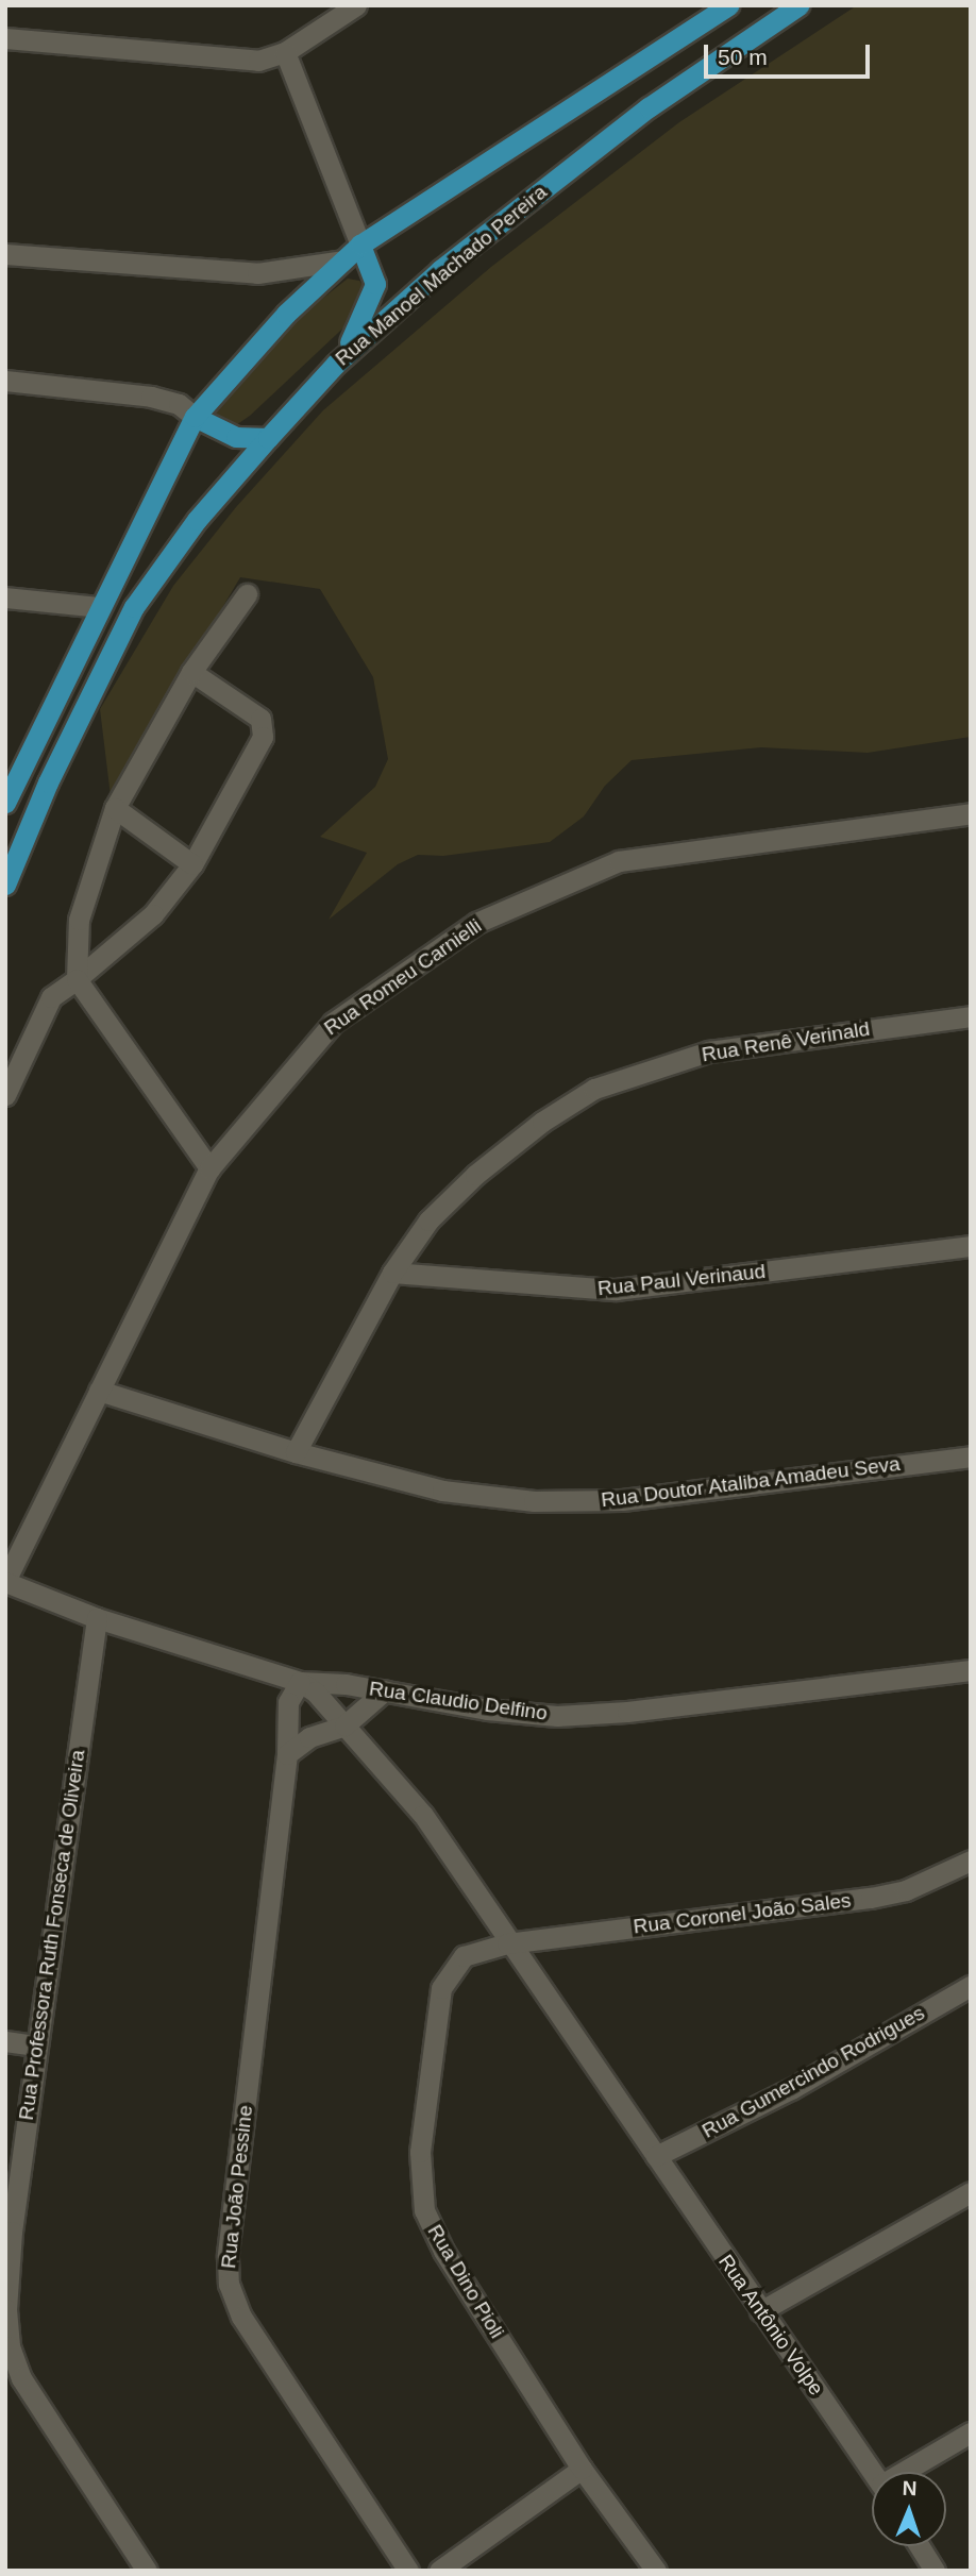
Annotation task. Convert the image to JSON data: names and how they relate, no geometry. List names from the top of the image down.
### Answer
{
  "streets": {
    "main road": ["Rua Manoel Machado Pereira"],
    "street": [
      "Rua Romeu Carnielli",
      "Rua Renê Verinald",
      "Rua Paul Verinaud",
      "Rua Doutor Ataliba Amadeu Seva",
      "Rua Claudio Delfino",
      "Rua Coronel João Sales",
      "Rua Professora Ruth Fonseca de Oliveira",
      "Rua Gumercindo Rodrigues",
      "Rua João Pessine",
      "Rua Dino Pioli",
      "Rua Antônio Volpe"
    ]
  },
  "crossings": [
    ["Rua Romeu Carnielli", "Rua Doutor Ataliba Amadeu Seva"],
    ["Rua Romeu Carnielli", "Rua Claudio Delfino"],
    ["Rua Renê Verinald", "Rua Paul Verinaud"],
    ["Rua Renê Verinald", "Rua Doutor Ataliba Amadeu Seva"],
    ["Rua Claudio Delfino", "Rua Professora Ruth Fonseca de Oliveira"],
    ["Rua Claudio Delfino", "Rua João Pessine"],
    ["Rua Coronel João Sales", "Rua Dino Pioli"],
    ["Rua Gumercindo Rodrigues", "Rua Antônio Volpe"]
  ],
  "scale_bar": "50 m",
  "north": "top"
}
